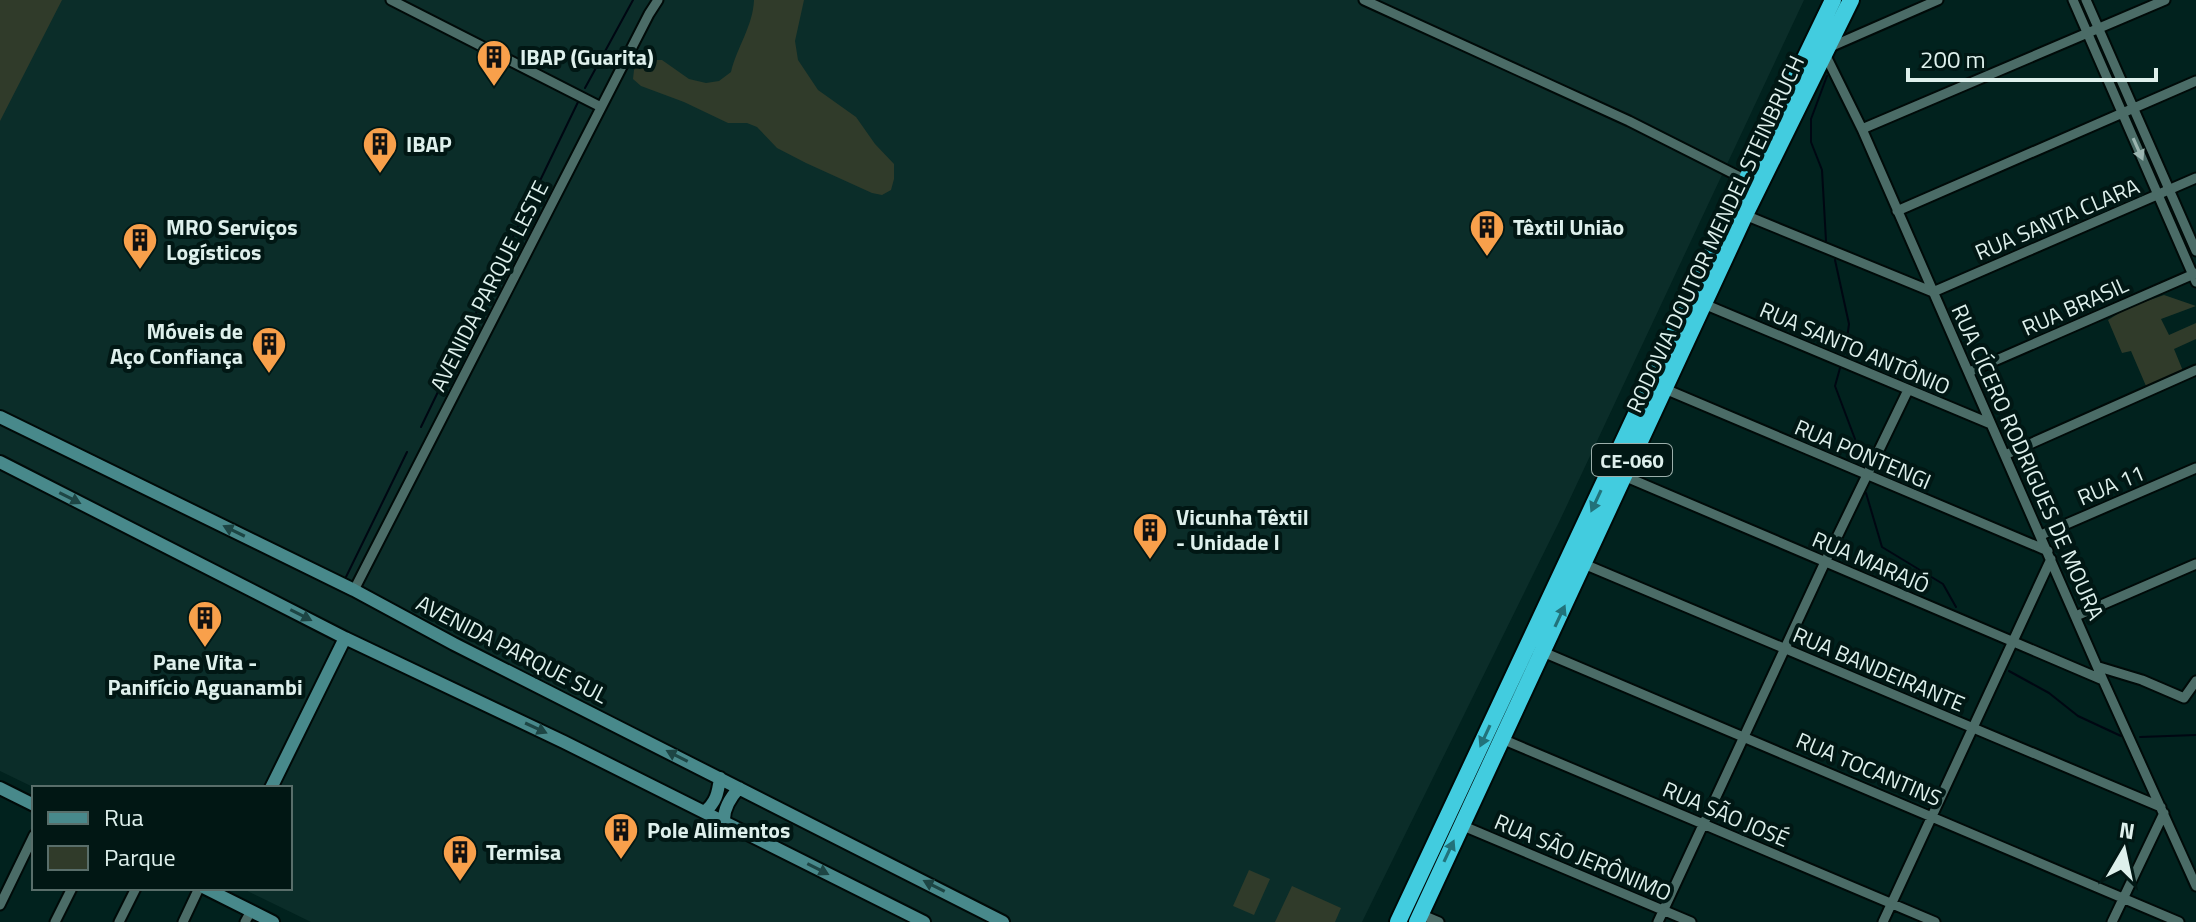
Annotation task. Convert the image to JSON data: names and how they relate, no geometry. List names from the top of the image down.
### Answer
{
  "streets": {
    "highway": ["RODOVIA DOUTOR MENDEL STEINBRUCH", "CE-060"],
    "street": [
      "RUA SANTA CLARA",
      "AVENIDA PARQUE LESTE",
      "RUA BRASIL",
      "RUA SANTO ANTÔNIO",
      "RUA PONTENGI",
      "RUA CÍCERO RODRIGUES DE MOURA",
      "RUA 11",
      "RUA MARAJÓ",
      "AVENIDA PARQUE SUL",
      "RUA BANDEIRANTE",
      "RUA TOCANTINS",
      "RUA SÃO JOSÉ",
      "RUA SÃO JERÔNIMO"
    ]
  },
  "crossings": [
    ["RUA SANTA CLARA", "RUA CÍCERO RODRIGUES DE MOURA"],
    ["RODOVIA DOUTOR MENDEL STEINBRUCH", "RUA SANTO ANTÔNIO"],
    ["RODOVIA DOUTOR MENDEL STEINBRUCH", "RUA PONTENGI"],
    ["RODOVIA DOUTOR MENDEL STEINBRUCH", "RUA CÍCERO RODRIGUES DE MOURA"],
    ["RODOVIA DOUTOR MENDEL STEINBRUCH", "RUA MARAJÓ"],
    ["RODOVIA DOUTOR MENDEL STEINBRUCH", "RUA BANDEIRANTE"],
    ["RODOVIA DOUTOR MENDEL STEINBRUCH", "RUA TOCANTINS"],
    ["RODOVIA DOUTOR MENDEL STEINBRUCH", "RUA SÃO JOSÉ"],
    ["RODOVIA DOUTOR MENDEL STEINBRUCH", "RUA SÃO JERÔNIMO"],
    ["AVENIDA PARQUE LESTE", "AVENIDA PARQUE SUL"],
    ["RUA BRASIL", "RUA CÍCERO RODRIGUES DE MOURA"],
    ["RUA SANTO ANTÔNIO", "RUA CÍCERO RODRIGUES DE MOURA"],
    ["RUA PONTENGI", "RUA CÍCERO RODRIGUES DE MOURA"],
    ["RUA CÍCERO RODRIGUES DE MOURA", "RUA 11"],
    ["RUA CÍCERO RODRIGUES DE MOURA", "RUA MARAJÓ"],
    ["RUA CÍCERO RODRIGUES DE MOURA", "RUA BANDEIRANTE"]
  ],
  "places": {
    "building": [
      "IBAP (Guarita)",
      "IBAP",
      "Têxtil União",
      "MRO Serviços Logísticos",
      "Móveis de Aço Confiança",
      "Vicunha Têxtil - Unidade I",
      "Pane Vita - Panifício Aguanambi",
      "Pole Alimentos",
      "Termisa"
    ]
  },
  "legend": ["Rua", "Parque"],
  "scale_bar": "200 m",
  "north": "top"
}
